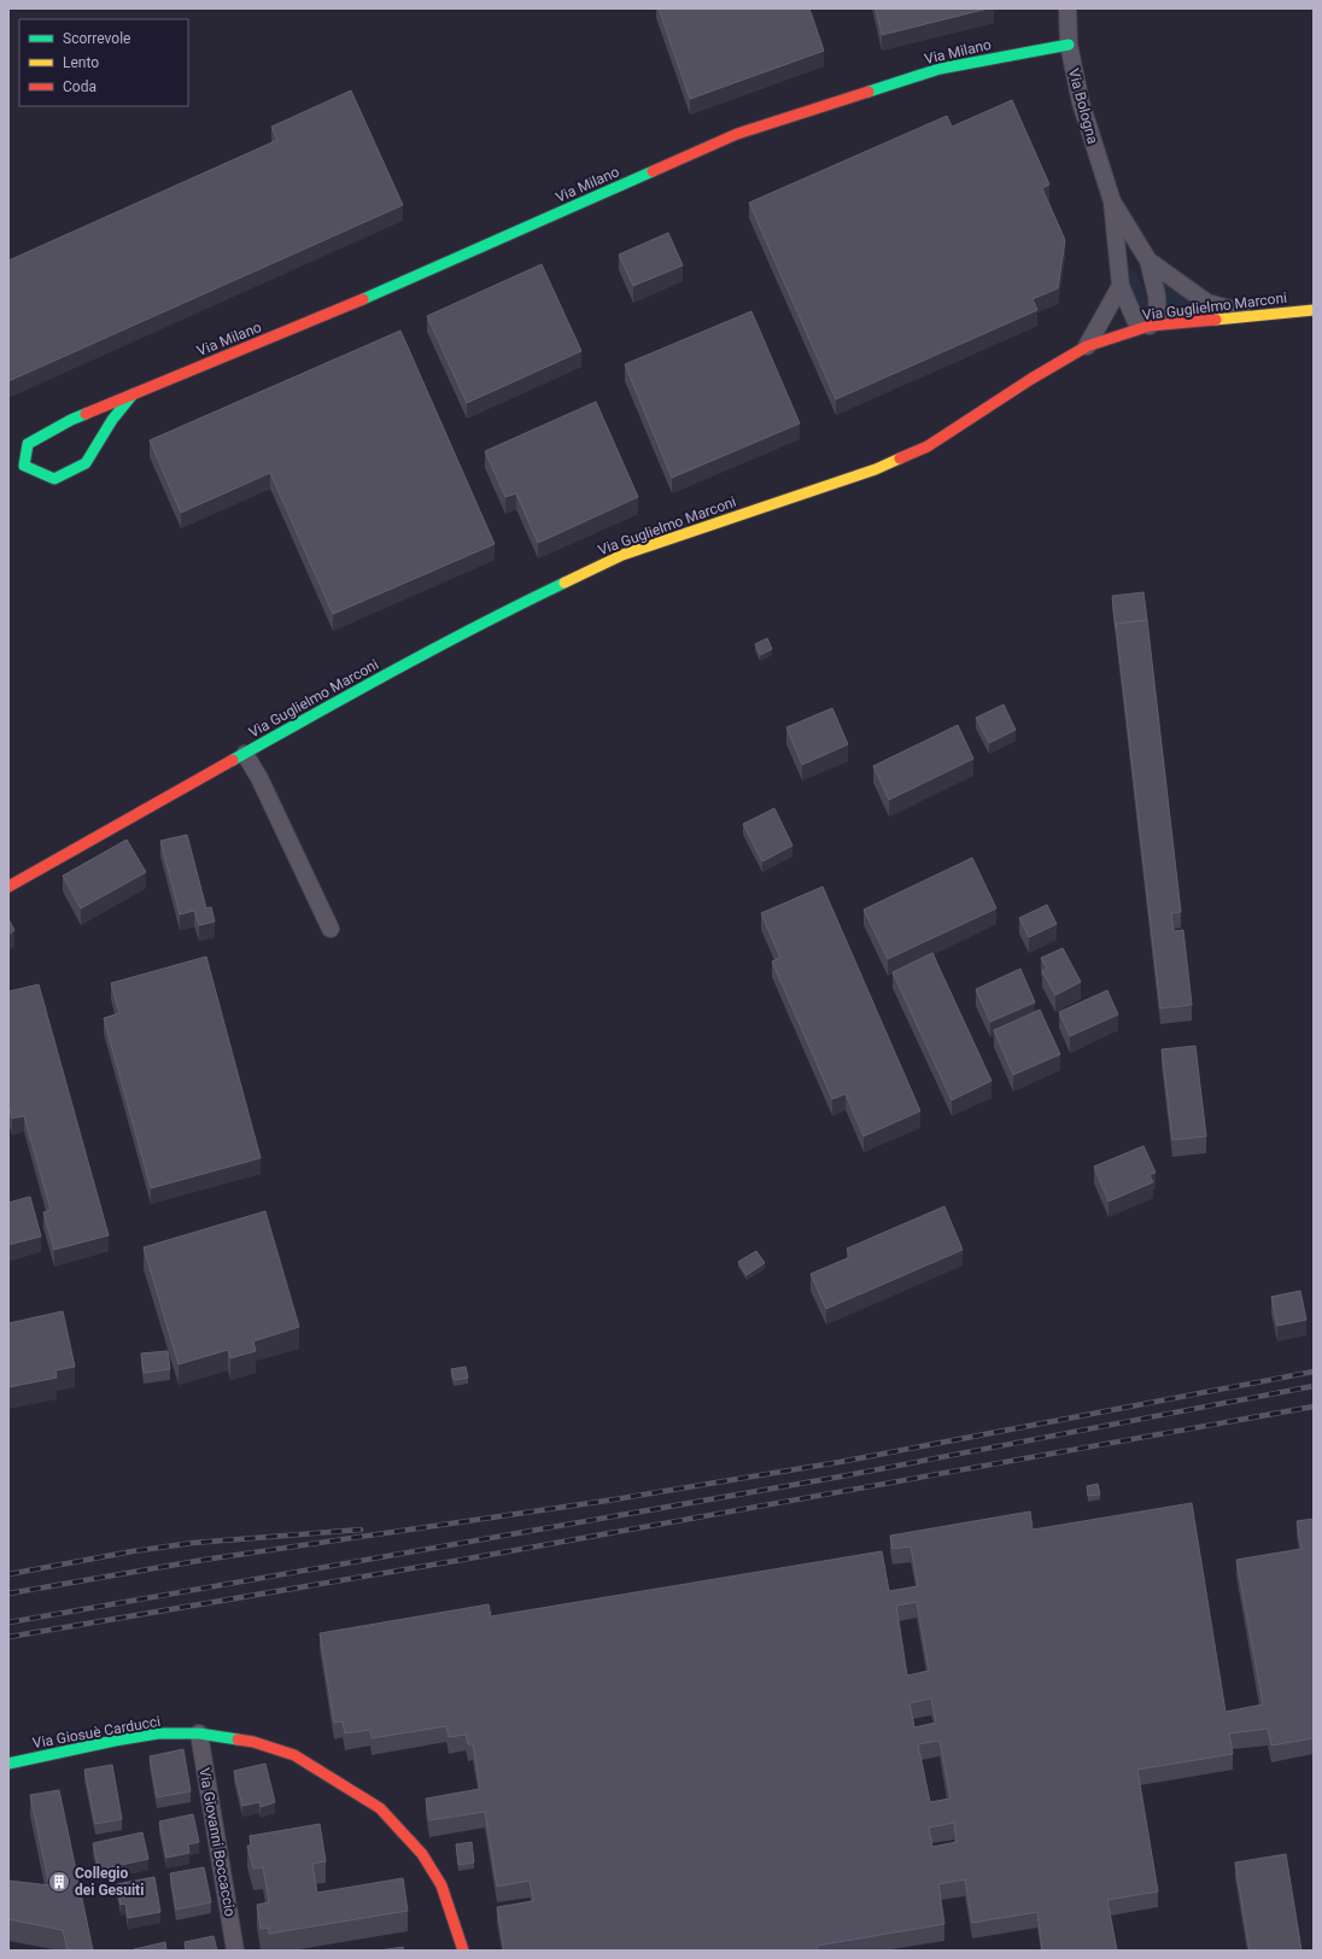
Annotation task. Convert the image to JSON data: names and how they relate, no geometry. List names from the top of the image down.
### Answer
{
  "streets": {
    "street": [
      "Via Milano",
      "Via Bologna",
      "Via Guglielmo Marconi",
      "Via Giosuè Carducci",
      "Via Giovanni Boccaccio"
    ]
  },
  "crossings": [
    ["Via Milano", "Via Bologna"],
    ["Via Bologna", "Via Guglielmo Marconi"],
    ["Via Giosuè Carducci", "Via Giovanni Boccaccio"]
  ],
  "places": {
    "building": ["Collegio dei Gesuiti"]
  },
  "legend": ["Scorrevole", "Lento", "Coda"]
}
